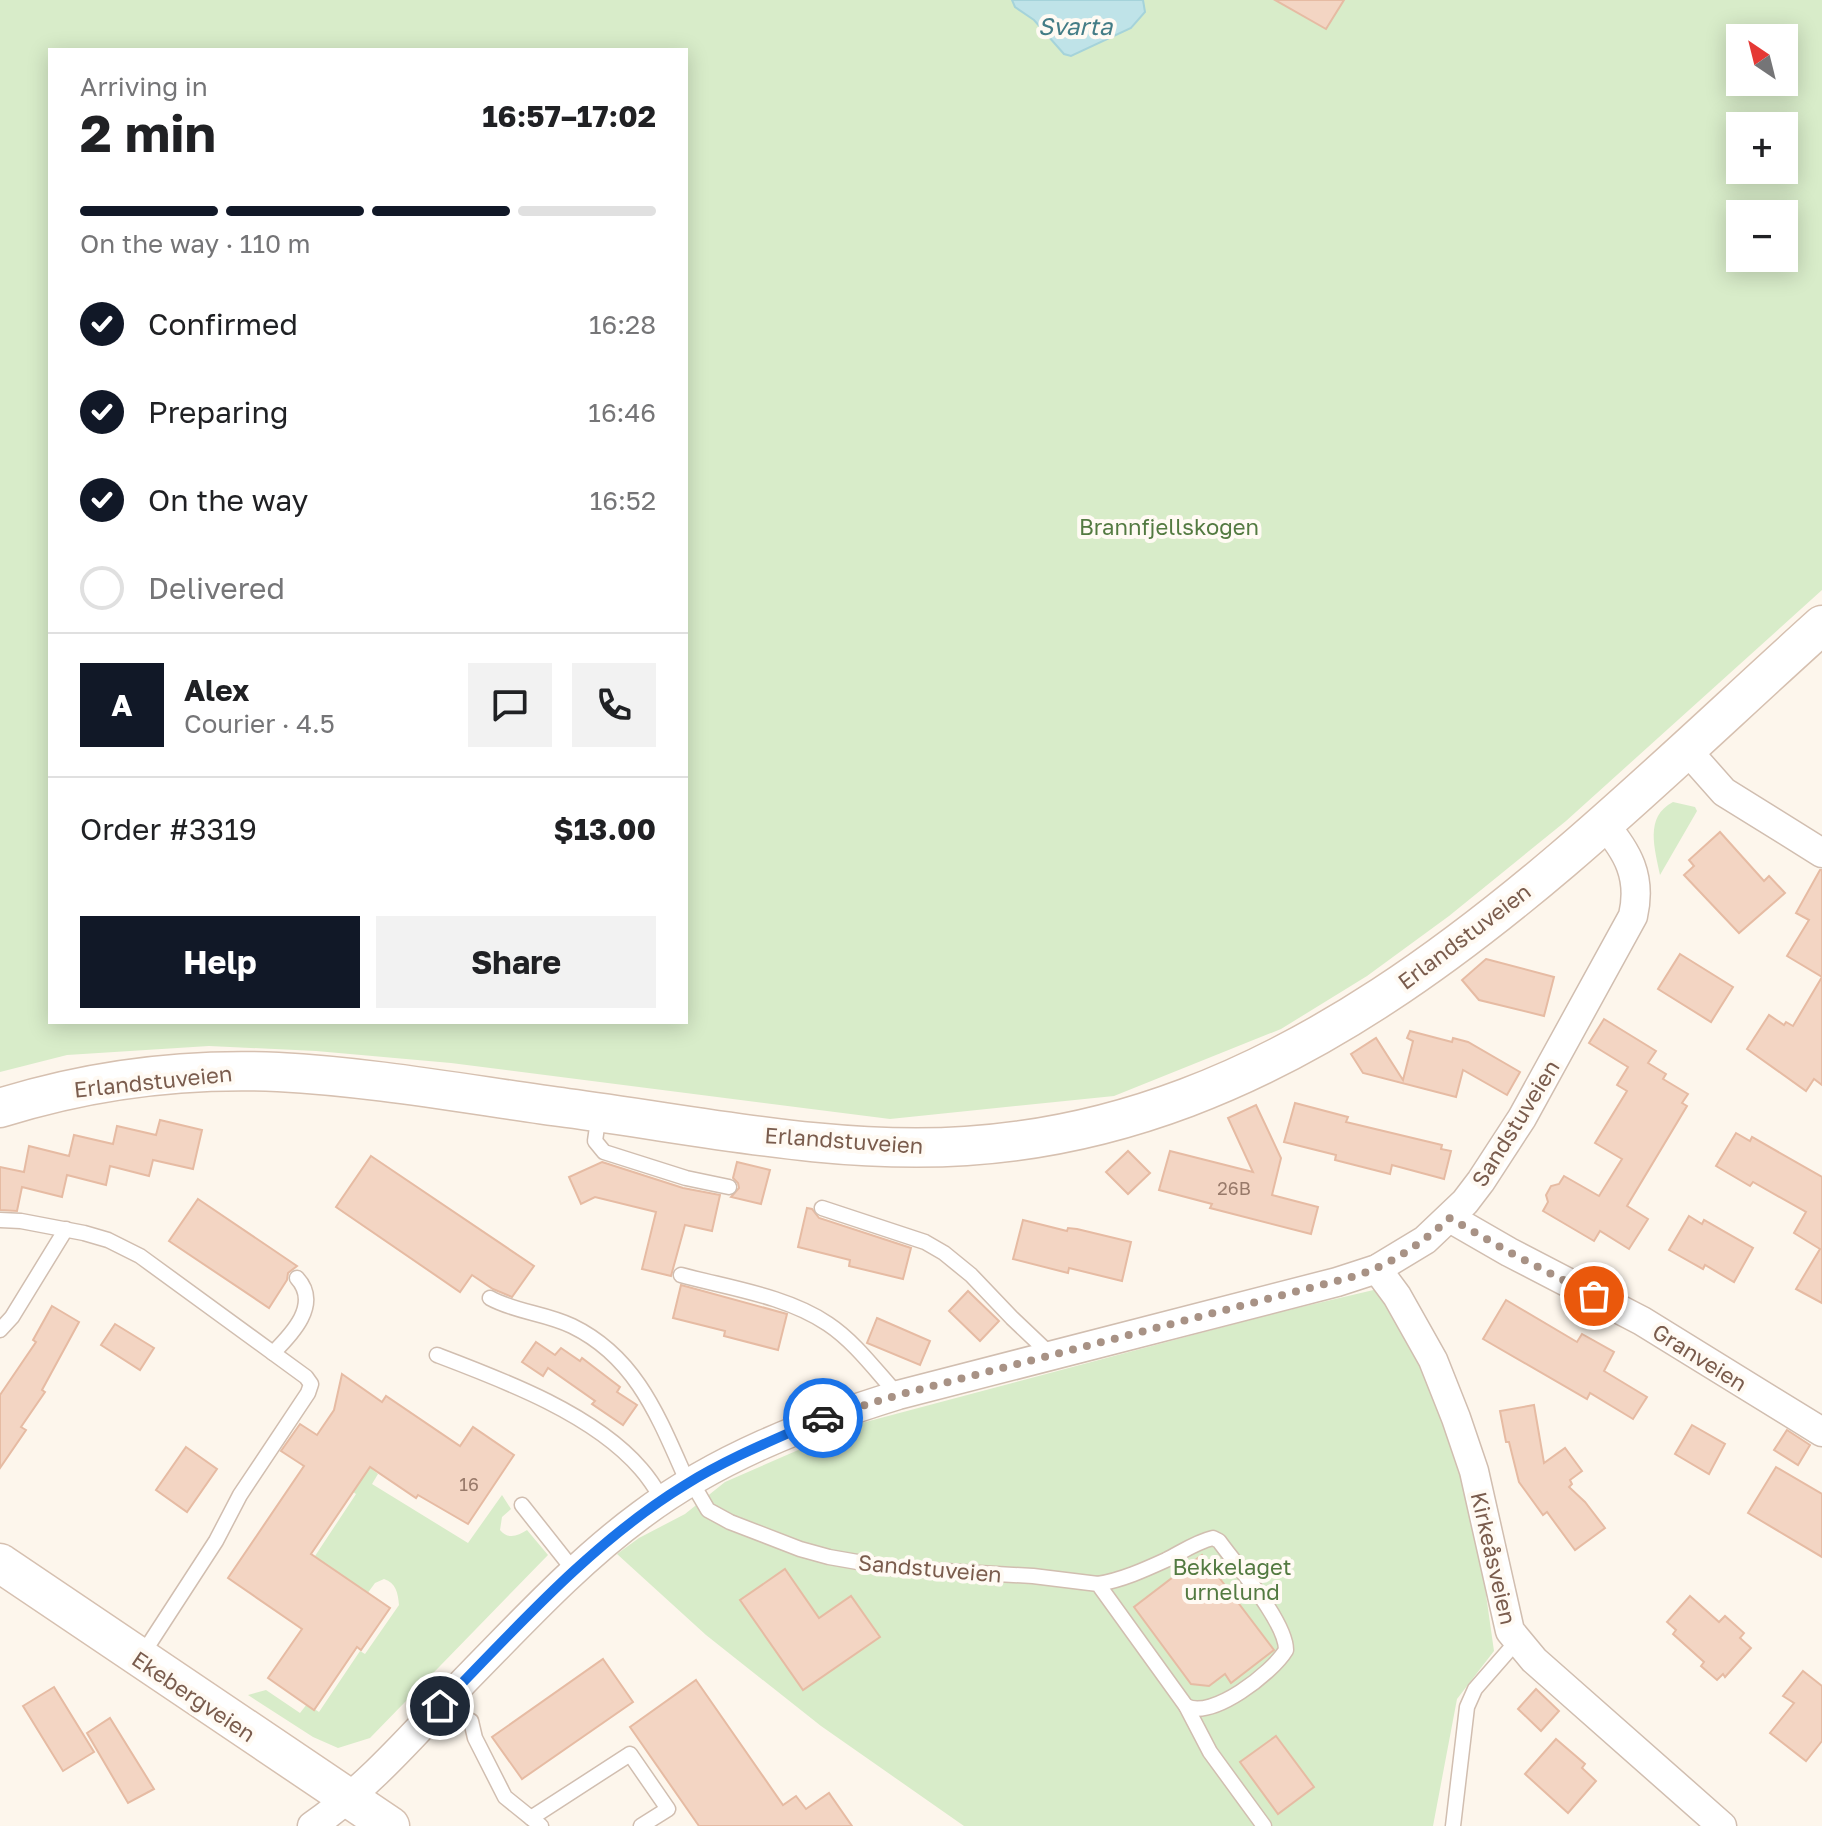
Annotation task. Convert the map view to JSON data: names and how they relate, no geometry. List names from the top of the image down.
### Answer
{
  "streets": {
    "street": [
      "Erlandstuveien",
      "Sandstuveien",
      "Granveien",
      "Kirkeåsveien",
      "Ekebergveien"
    ]
  },
  "crossings": [
    ["Erlandstuveien", "Sandstuveien"],
    ["Sandstuveien", "Granveien"],
    ["Sandstuveien", "Kirkeåsveien"],
    ["Sandstuveien", "Ekebergveien"]
  ],
  "water": ["Svarta"],
  "parks": ["Brannfjellskogen", "Bekkelaget urnelund"],
  "house_numbers": ["26B", "16"],
  "north": "top left",
  "page": {
    "map_buttons": ["+", "−"],
    "heading": ["2 min", "Arriving in", "16:57–17:02"],
    "panel": [
      "Alex",
      "Courier · 4.5",
      "Order #3319",
      "$13.00"
    ],
    "bar": "On the way · 110 m",
    "list": [
      ["Confirmed", "16:28"],
      ["Preparing", "16:46"],
      ["On the way", "16:52"],
      "Delivered"
    ],
    "round": "A",
    "buttons": ["Help", "Share"]
  }
}
